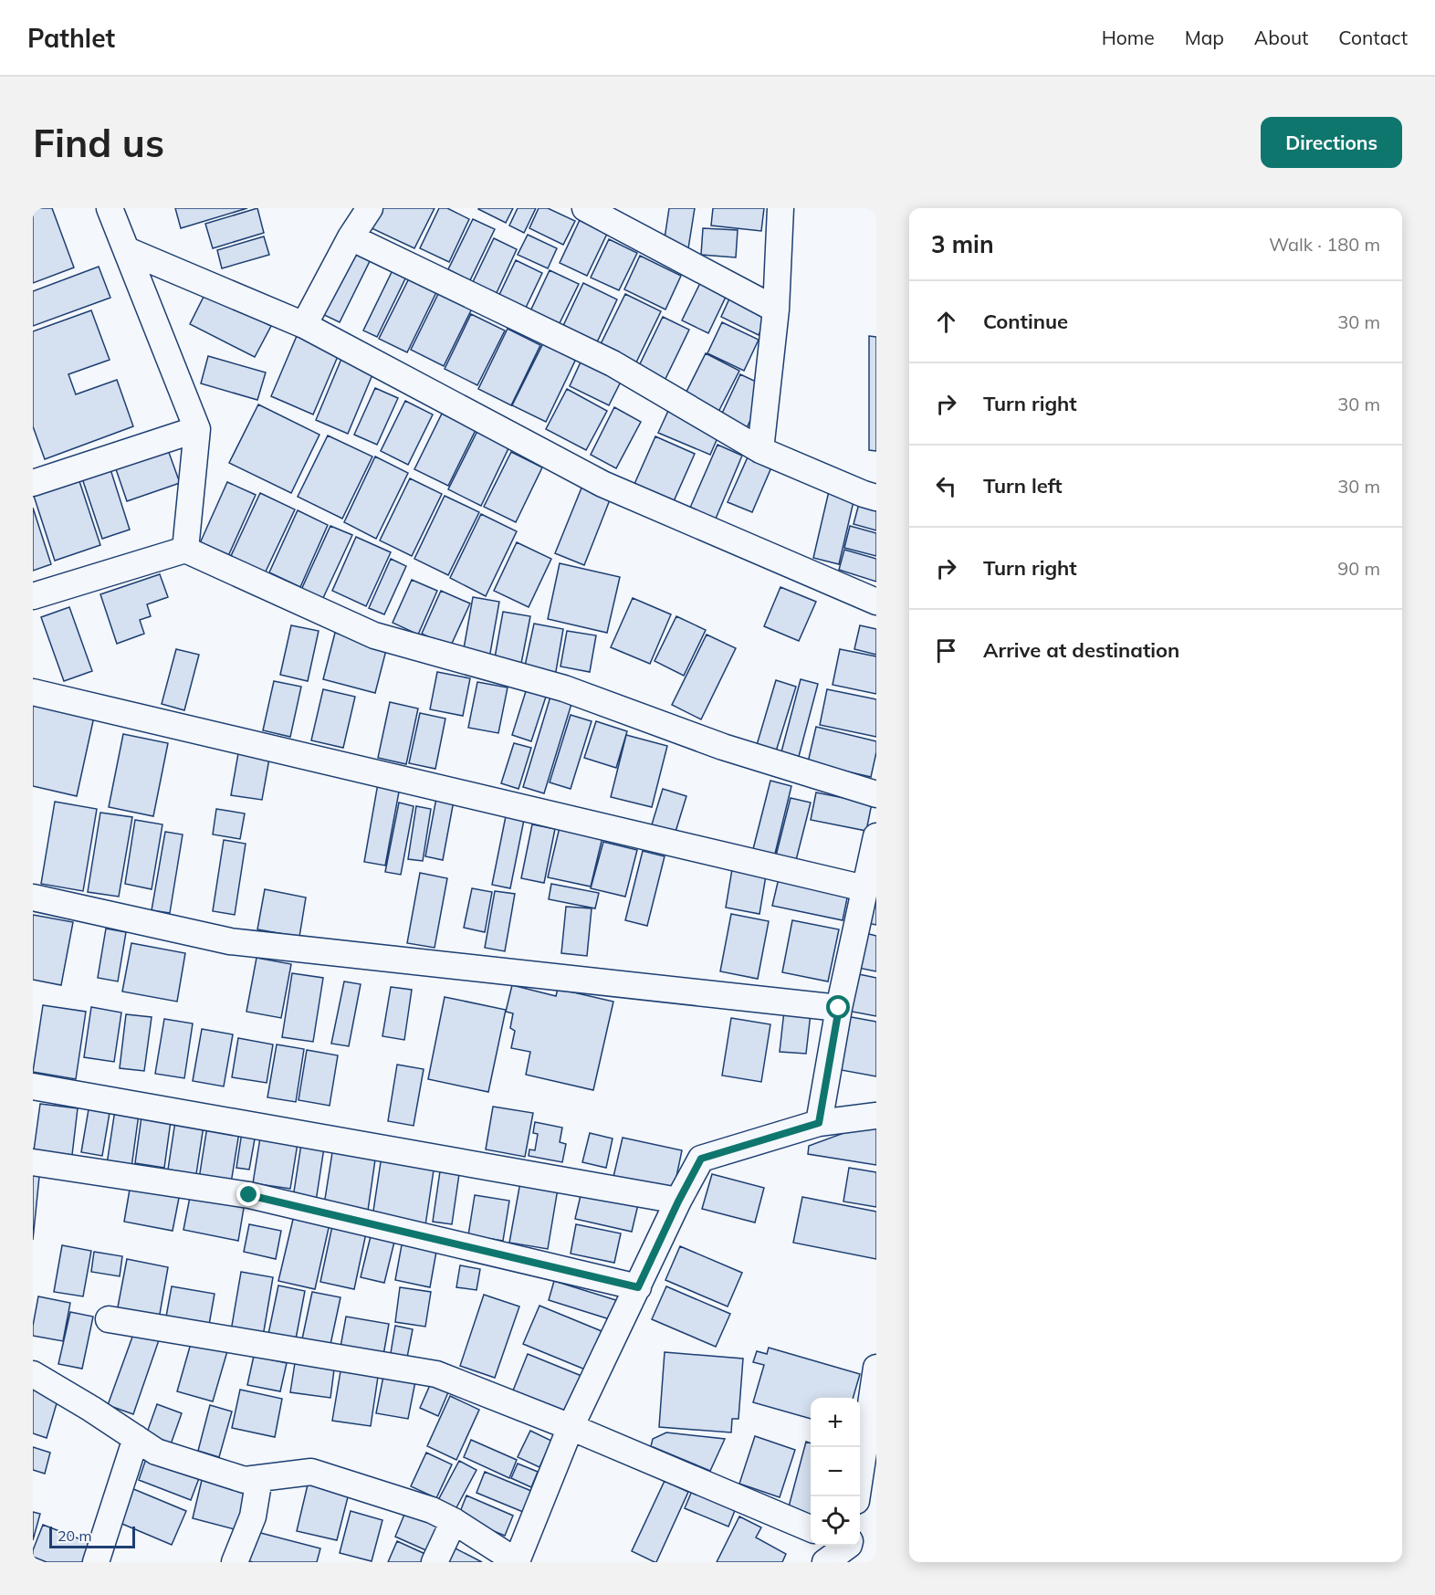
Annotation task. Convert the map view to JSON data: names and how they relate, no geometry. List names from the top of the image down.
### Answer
{
  "scale_bar": "20 m",
  "page": {
    "header": "Pathlet",
    "nav": [
      "Home",
      "Map",
      "About",
      "Contact"
    ],
    "buttons": "Directions",
    "title": "Find us",
    "heading": ["3 min", "Walk · 180 m"],
    "list": [
      ["Continue", "30 m"],
      ["Turn right", "30 m"],
      ["Turn left", "30 m"],
      ["Turn right", "90 m"],
      "Arrive at destination"
    ],
    "map_buttons": ["+", "−"],
    "scale": "20 m"
  }
}
